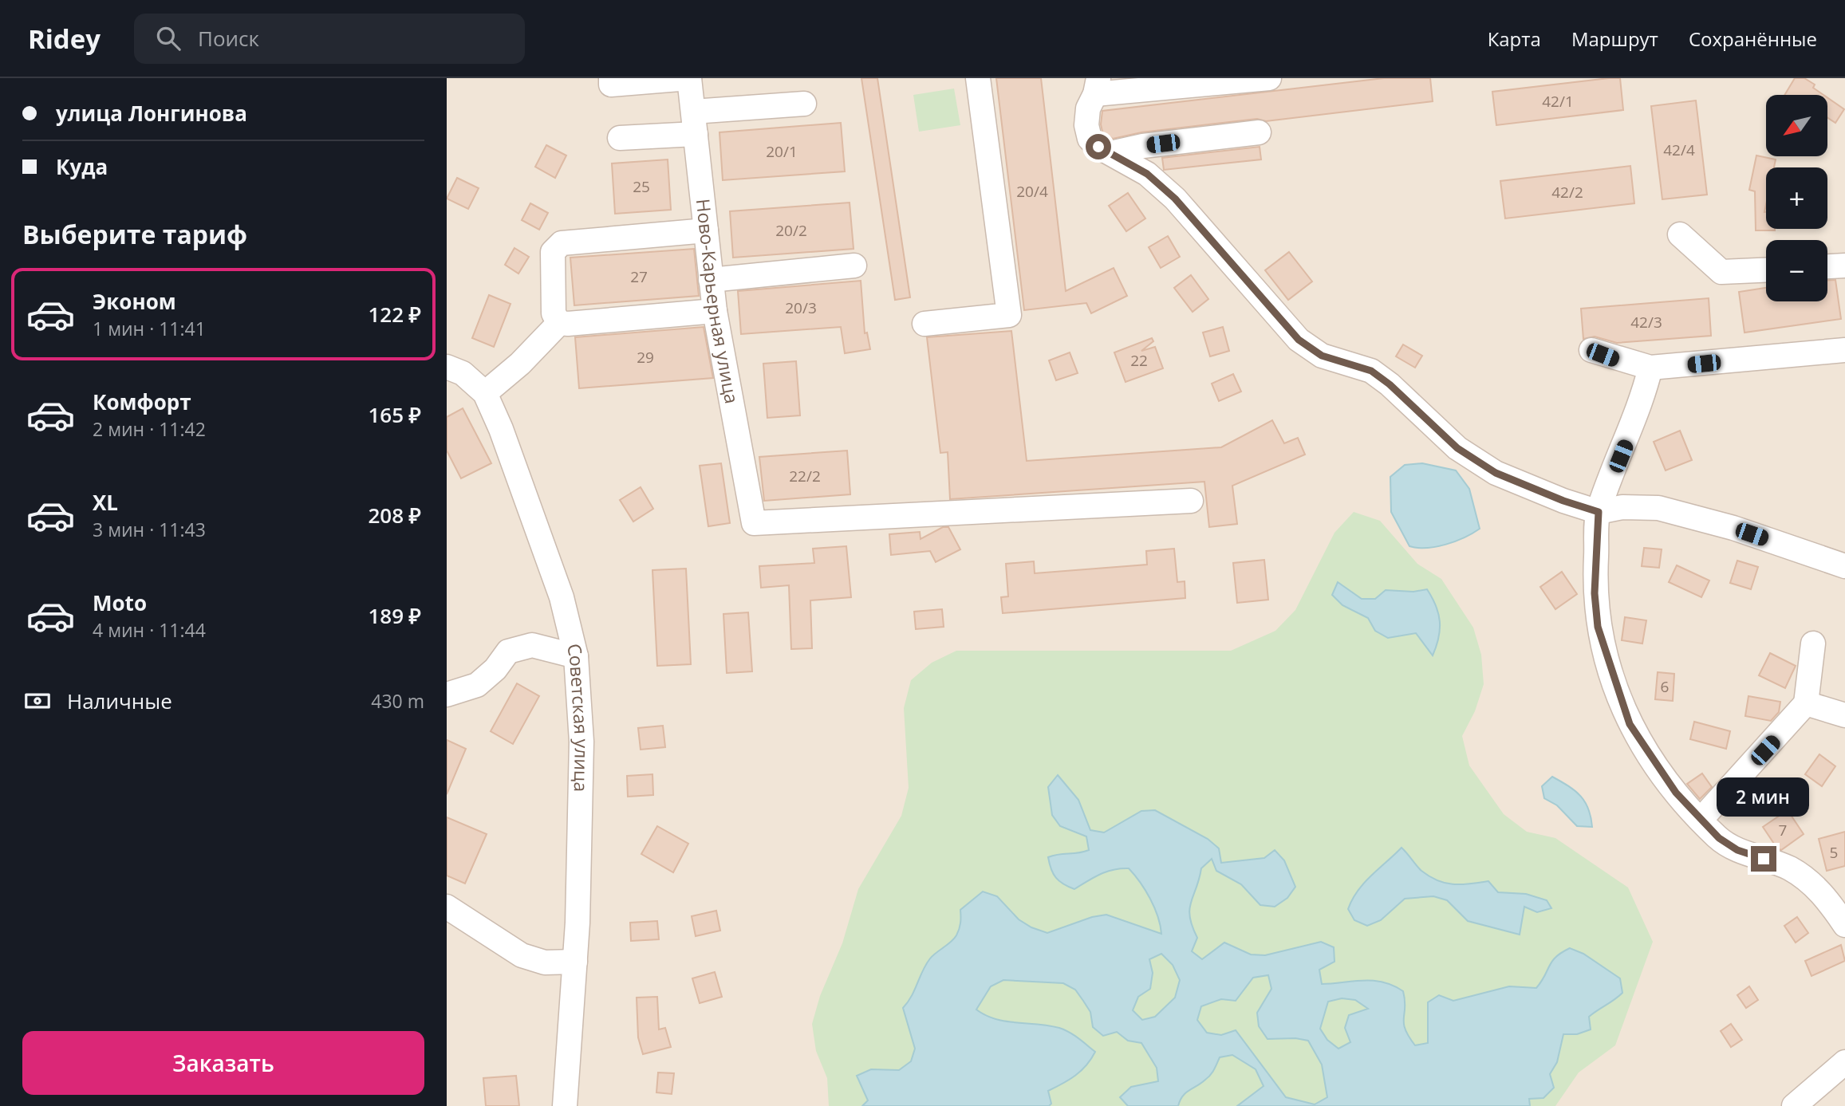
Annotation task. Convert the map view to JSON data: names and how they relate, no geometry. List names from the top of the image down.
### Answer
{
  "streets": {
    "street": ["Ново-Карьерная улица", "Советская улица"]
  },
  "house_numbers": [
    "42/1",
    "42/4",
    "20/1",
    "25",
    "20/4",
    "42/2",
    "20/2",
    "27",
    "20/3",
    "42/3",
    "29",
    "22",
    "22/2",
    "6",
    "7",
    "5"
  ],
  "north": "bottom left",
  "page": {
    "header": "Ridey",
    "search": "Поиск",
    "nav": ["Карта", "Маршрут", "Сохранённые"],
    "banner": ["улица Лонгинова", "Куда"],
    "map_buttons": ["+", "−"],
    "heading": "Выберите тариф",
    "list": [
      {
        "name": "Эконом",
        "note": "1 мин · 11:41",
        "value": "122 ₽"
      },
      {
        "name": "Комфорт",
        "note": "2 мин · 11:42",
        "value": "165 ₽"
      },
      {
        "name": "XL",
        "note": "3 мин · 11:43",
        "value": "208 ₽"
      },
      {
        "name": "Moto",
        "note": "4 мин · 11:44",
        "value": "189 ₽"
      }
    ],
    "pay": ["Наличные", "430 m"],
    "bubble": "2 мин",
    "buttons": "Заказать"
  }
}
